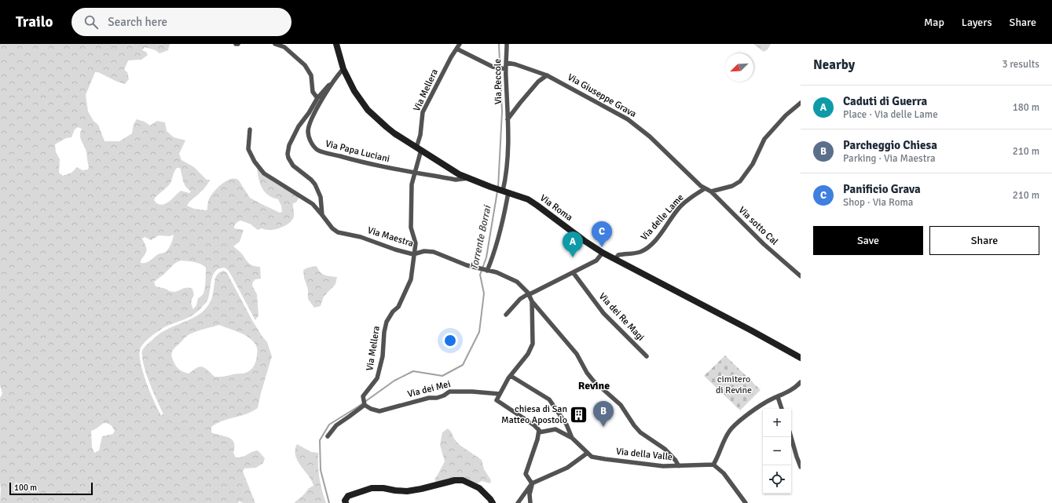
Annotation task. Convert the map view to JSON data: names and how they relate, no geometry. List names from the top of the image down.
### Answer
{
  "streets": {
    "main road": ["Via Roma"],
    "street": [
      "Via Peccole",
      "Via Mellera",
      "Via Giuseppe Grava",
      "Via Papa Luciani",
      "Via delle Lame",
      "Via sotto Cal",
      "Via Maestra",
      "Via dei Re Magi",
      "Via dei Mei",
      "Via della Valle"
    ]
  },
  "crossings": [
    ["Via Peccole", "Via Giuseppe Grava"],
    ["Via Peccole", "Via Roma"],
    ["Via Peccole", "Via Maestra"],
    ["Via Mellera", "Via Papa Luciani"],
    ["Via Mellera", "Via Roma"],
    ["Via Mellera", "Via Maestra"],
    ["Via Mellera", "Via dei Mei"],
    ["Via Giuseppe Grava", "Via delle Lame"],
    ["Via Giuseppe Grava", "Via sotto Cal"],
    ["Via Papa Luciani", "Via Roma"],
    ["Via Roma", "Via delle Lame"],
    ["Via delle Lame", "Via sotto Cal"],
    ["Via Maestra", "Via della Valle"]
  ],
  "districts": ["Revine"],
  "water": ["Torrente Borrai"],
  "parks": ["cimitero di Revine"],
  "places": {
    "building": ["chiesa di San Matteo Apostolo"]
  },
  "scale_bar": "100 m",
  "north": "bottom left",
  "page": {
    "header": "Trailo",
    "search": "Search here",
    "nav": ["Map", "Layers", "Share"],
    "heading": ["Nearby", "3 results"],
    "list": [
      {
        "mark": "A",
        "name": "Caduti di Guerra",
        "note": "Place · Via delle Lame",
        "value": "180 m"
      },
      {
        "mark": "B",
        "name": "Parcheggio Chiesa",
        "note": "Parking · Via Maestra",
        "value": "210 m"
      },
      {
        "mark": "C",
        "name": "Panificio Grava",
        "note": "Shop · Via Roma",
        "value": "210 m"
      }
    ],
    "buttons": ["Save", "Share"],
    "pins": ["C", "A", "B"],
    "map_buttons": ["+", "−"],
    "scale": "100 m"
  }
}
